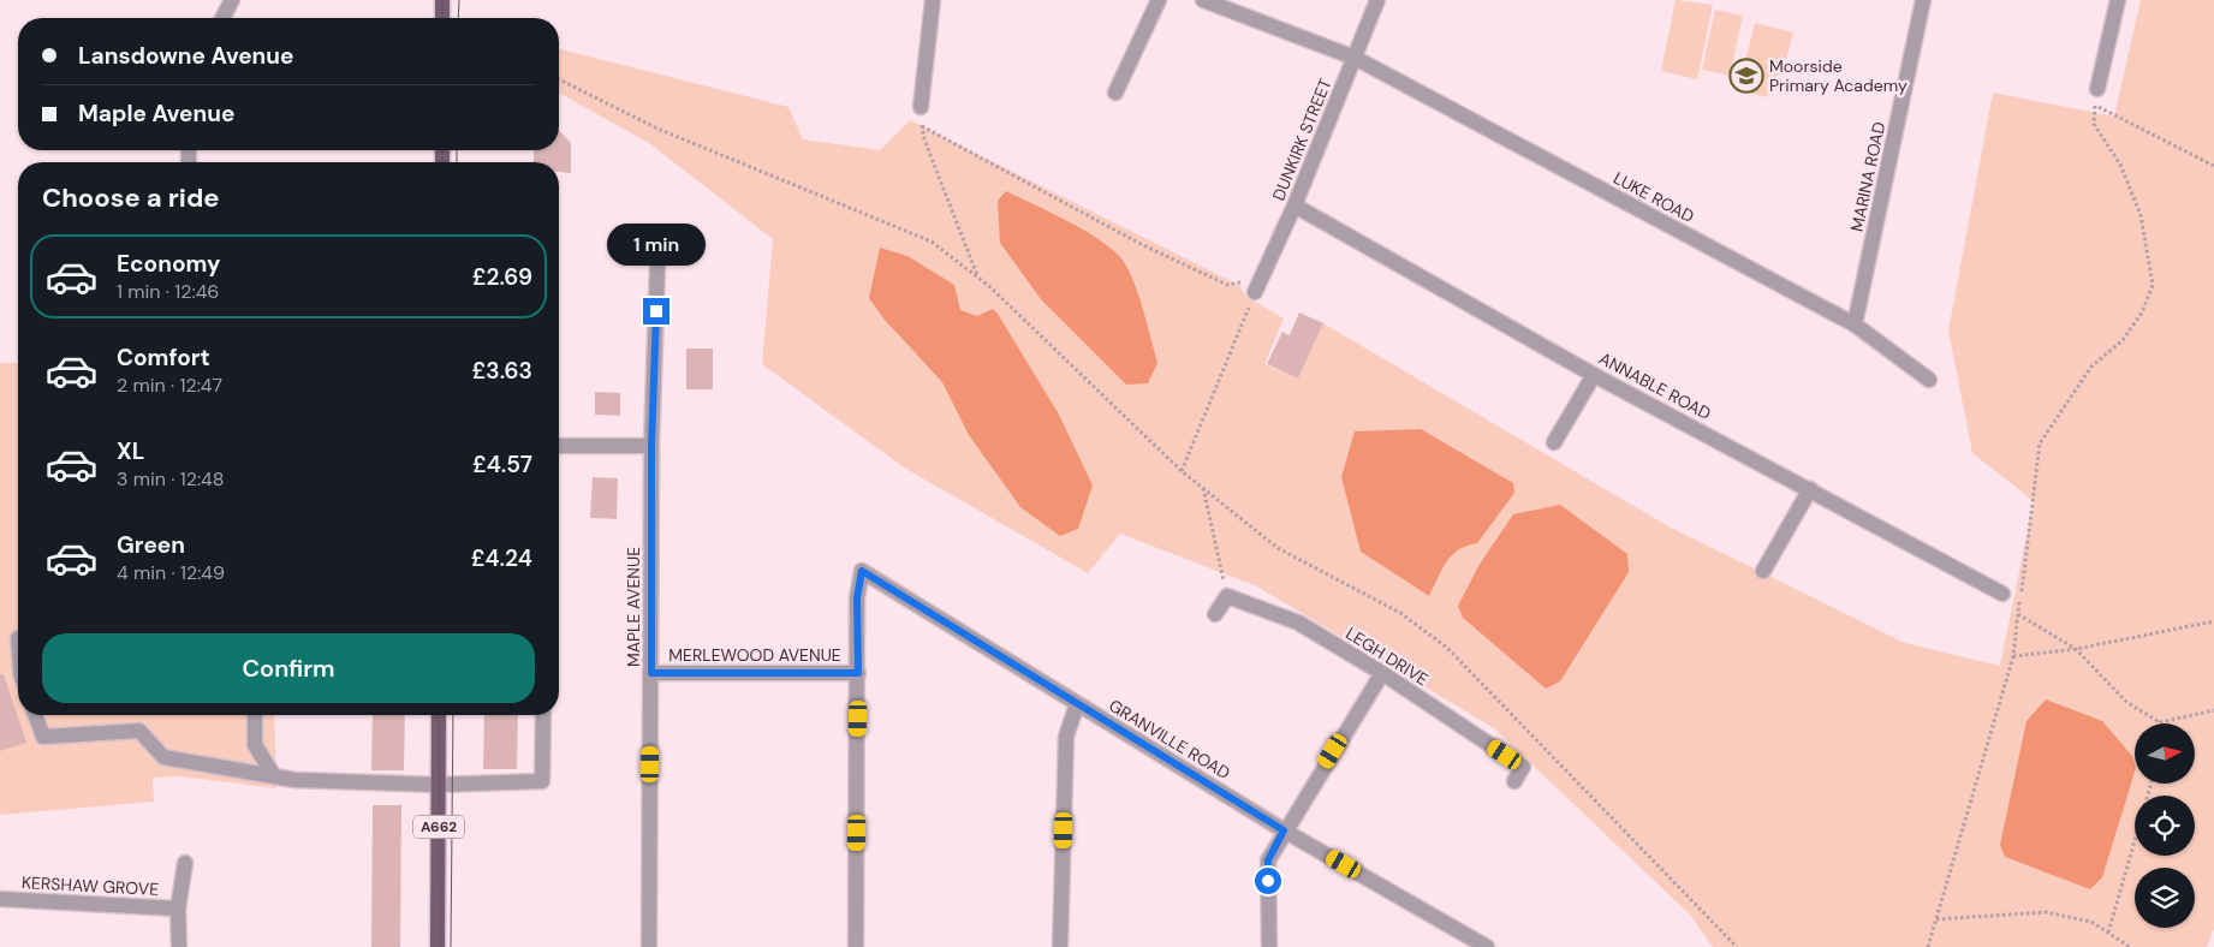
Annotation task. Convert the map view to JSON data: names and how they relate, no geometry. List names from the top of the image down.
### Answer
{
  "streets": {
    "main road": ["A662"],
    "street": [
      "DUNKIRK STREET",
      "MARINA ROAD",
      "LUKE ROAD",
      "ANNABLE ROAD",
      "MAPLE AVENUE",
      "MERLEWOOD AVENUE",
      "LEGH DRIVE",
      "GRANVILLE ROAD",
      "KERSHAW GROVE"
    ]
  },
  "crossings": [
    ["DUNKIRK STREET", "LUKE ROAD"],
    ["DUNKIRK STREET", "ANNABLE ROAD"],
    ["MARINA ROAD", "LUKE ROAD"],
    ["MAPLE AVENUE", "MERLEWOOD AVENUE"],
    ["MERLEWOOD AVENUE", "GRANVILLE ROAD"]
  ],
  "places": {
    "school or university": ["Moorside Primary Academy"]
  },
  "north": "right",
  "page": {
    "banner": ["Lansdowne Avenue", "Maple Avenue"],
    "heading": "Choose a ride",
    "bubble": "1 min",
    "list": [
      {
        "name": "Economy",
        "note": "1 min · 12:46",
        "value": "£2.69"
      },
      {
        "name": "Comfort",
        "note": "2 min · 12:47",
        "value": "£3.63"
      },
      {
        "name": "XL",
        "note": "3 min · 12:48",
        "value": "£4.57"
      },
      {
        "name": "Green",
        "note": "4 min · 12:49",
        "value": "£4.24"
      }
    ],
    "buttons": "Confirm"
  }
}
